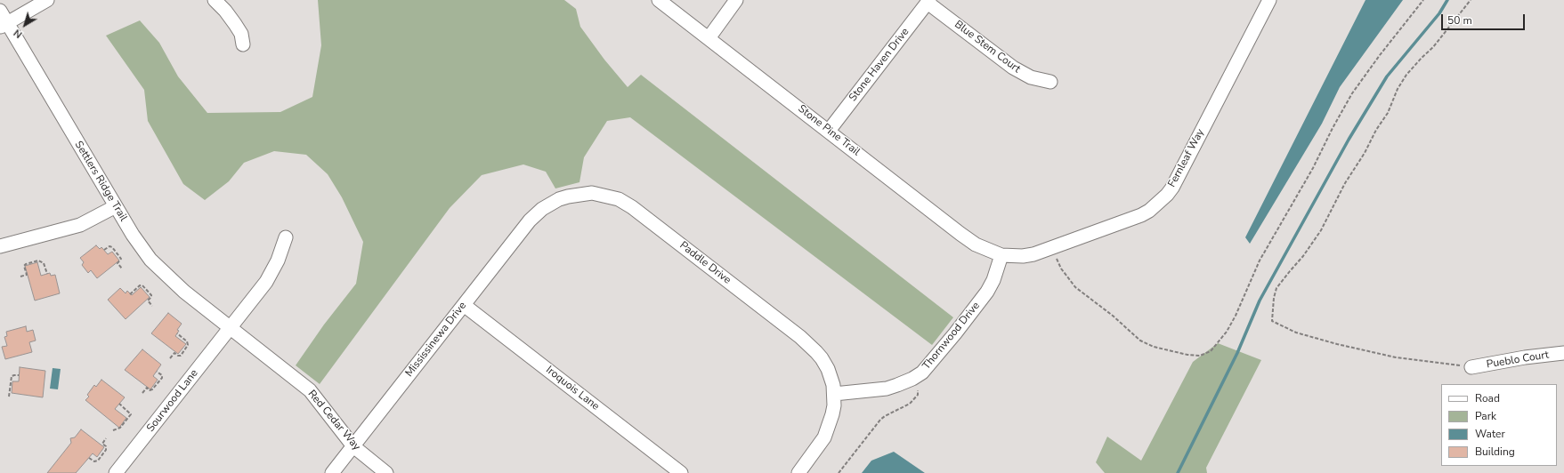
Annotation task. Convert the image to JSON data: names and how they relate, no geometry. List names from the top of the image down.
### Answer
{
  "streets": {
    "street": [
      "Blue Stem Court",
      "Stone Haven Drive",
      "Stone Pine Trail",
      "Fernleaf Way",
      "Settlers Ridge Trail",
      "Paddle Drive",
      "Thornwood Drive",
      "Mississinewa Drive",
      "Pueblo Court",
      "Iroquois Lane",
      "Sourwood Lane",
      "Red Cedar Way"
    ]
  },
  "crossings": [
    ["Blue Stem Court", "Stone Haven Drive"],
    ["Stone Haven Drive", "Stone Pine Trail"],
    ["Stone Pine Trail", "Fernleaf Way"],
    ["Stone Pine Trail", "Thornwood Drive"],
    ["Fernleaf Way", "Thornwood Drive"],
    ["Settlers Ridge Trail", "Sourwood Lane"],
    ["Settlers Ridge Trail", "Red Cedar Way"],
    ["Paddle Drive", "Thornwood Drive"],
    ["Paddle Drive", "Mississinewa Drive"],
    ["Mississinewa Drive", "Iroquois Lane"],
    ["Mississinewa Drive", "Red Cedar Way"],
    ["Sourwood Lane", "Red Cedar Way"]
  ],
  "legend": [
    "Road",
    "Park",
    "Water",
    "Building"
  ],
  "scale_bar": "50 m",
  "north": "bottom left"
}
